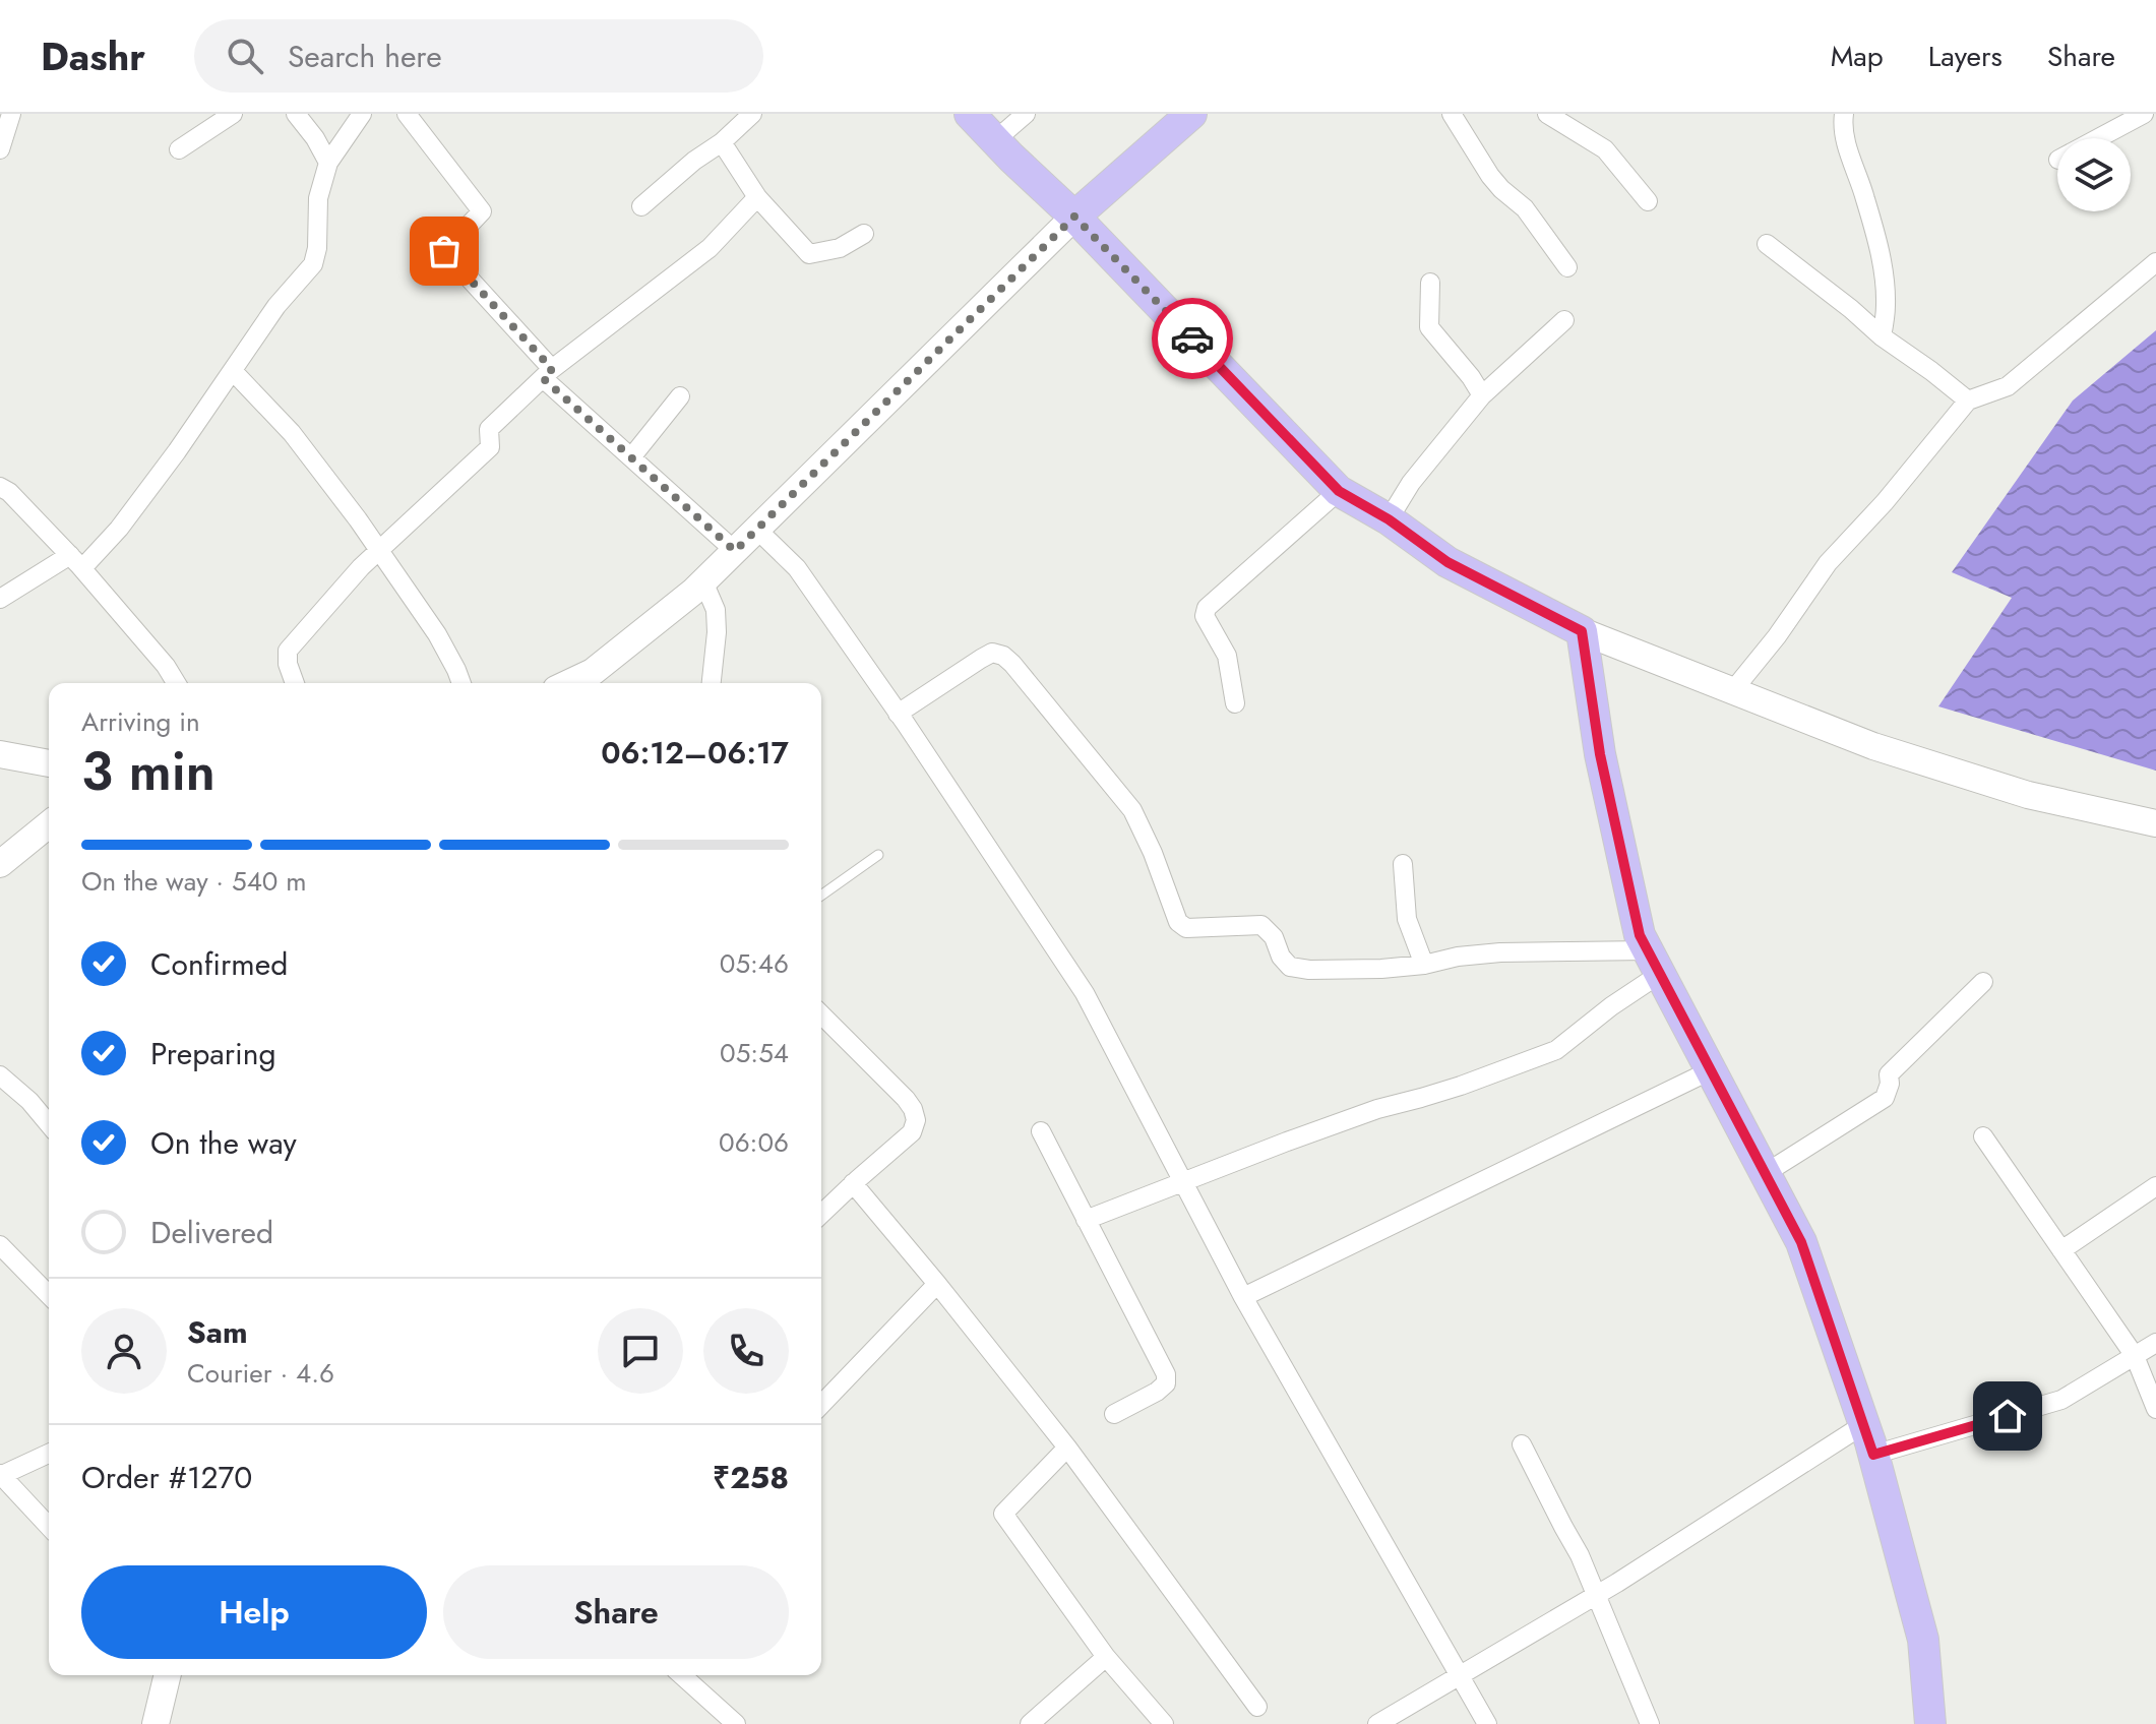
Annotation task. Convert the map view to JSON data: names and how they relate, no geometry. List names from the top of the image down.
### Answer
{
  "page": {
    "header": "Dashr",
    "search": "Search here",
    "nav": ["Map", "Layers", "Share"],
    "heading": ["3 min", "Arriving in", "06:12–06:17"],
    "panel": [
      "Sam",
      "Courier · 4.6",
      "Order #1270",
      "₹258"
    ],
    "bar": "On the way · 540 m",
    "list": [
      ["Confirmed", "05:46"],
      ["Preparing", "05:54"],
      ["On the way", "06:06"],
      "Delivered"
    ],
    "buttons": ["Help", "Share"]
  }
}
